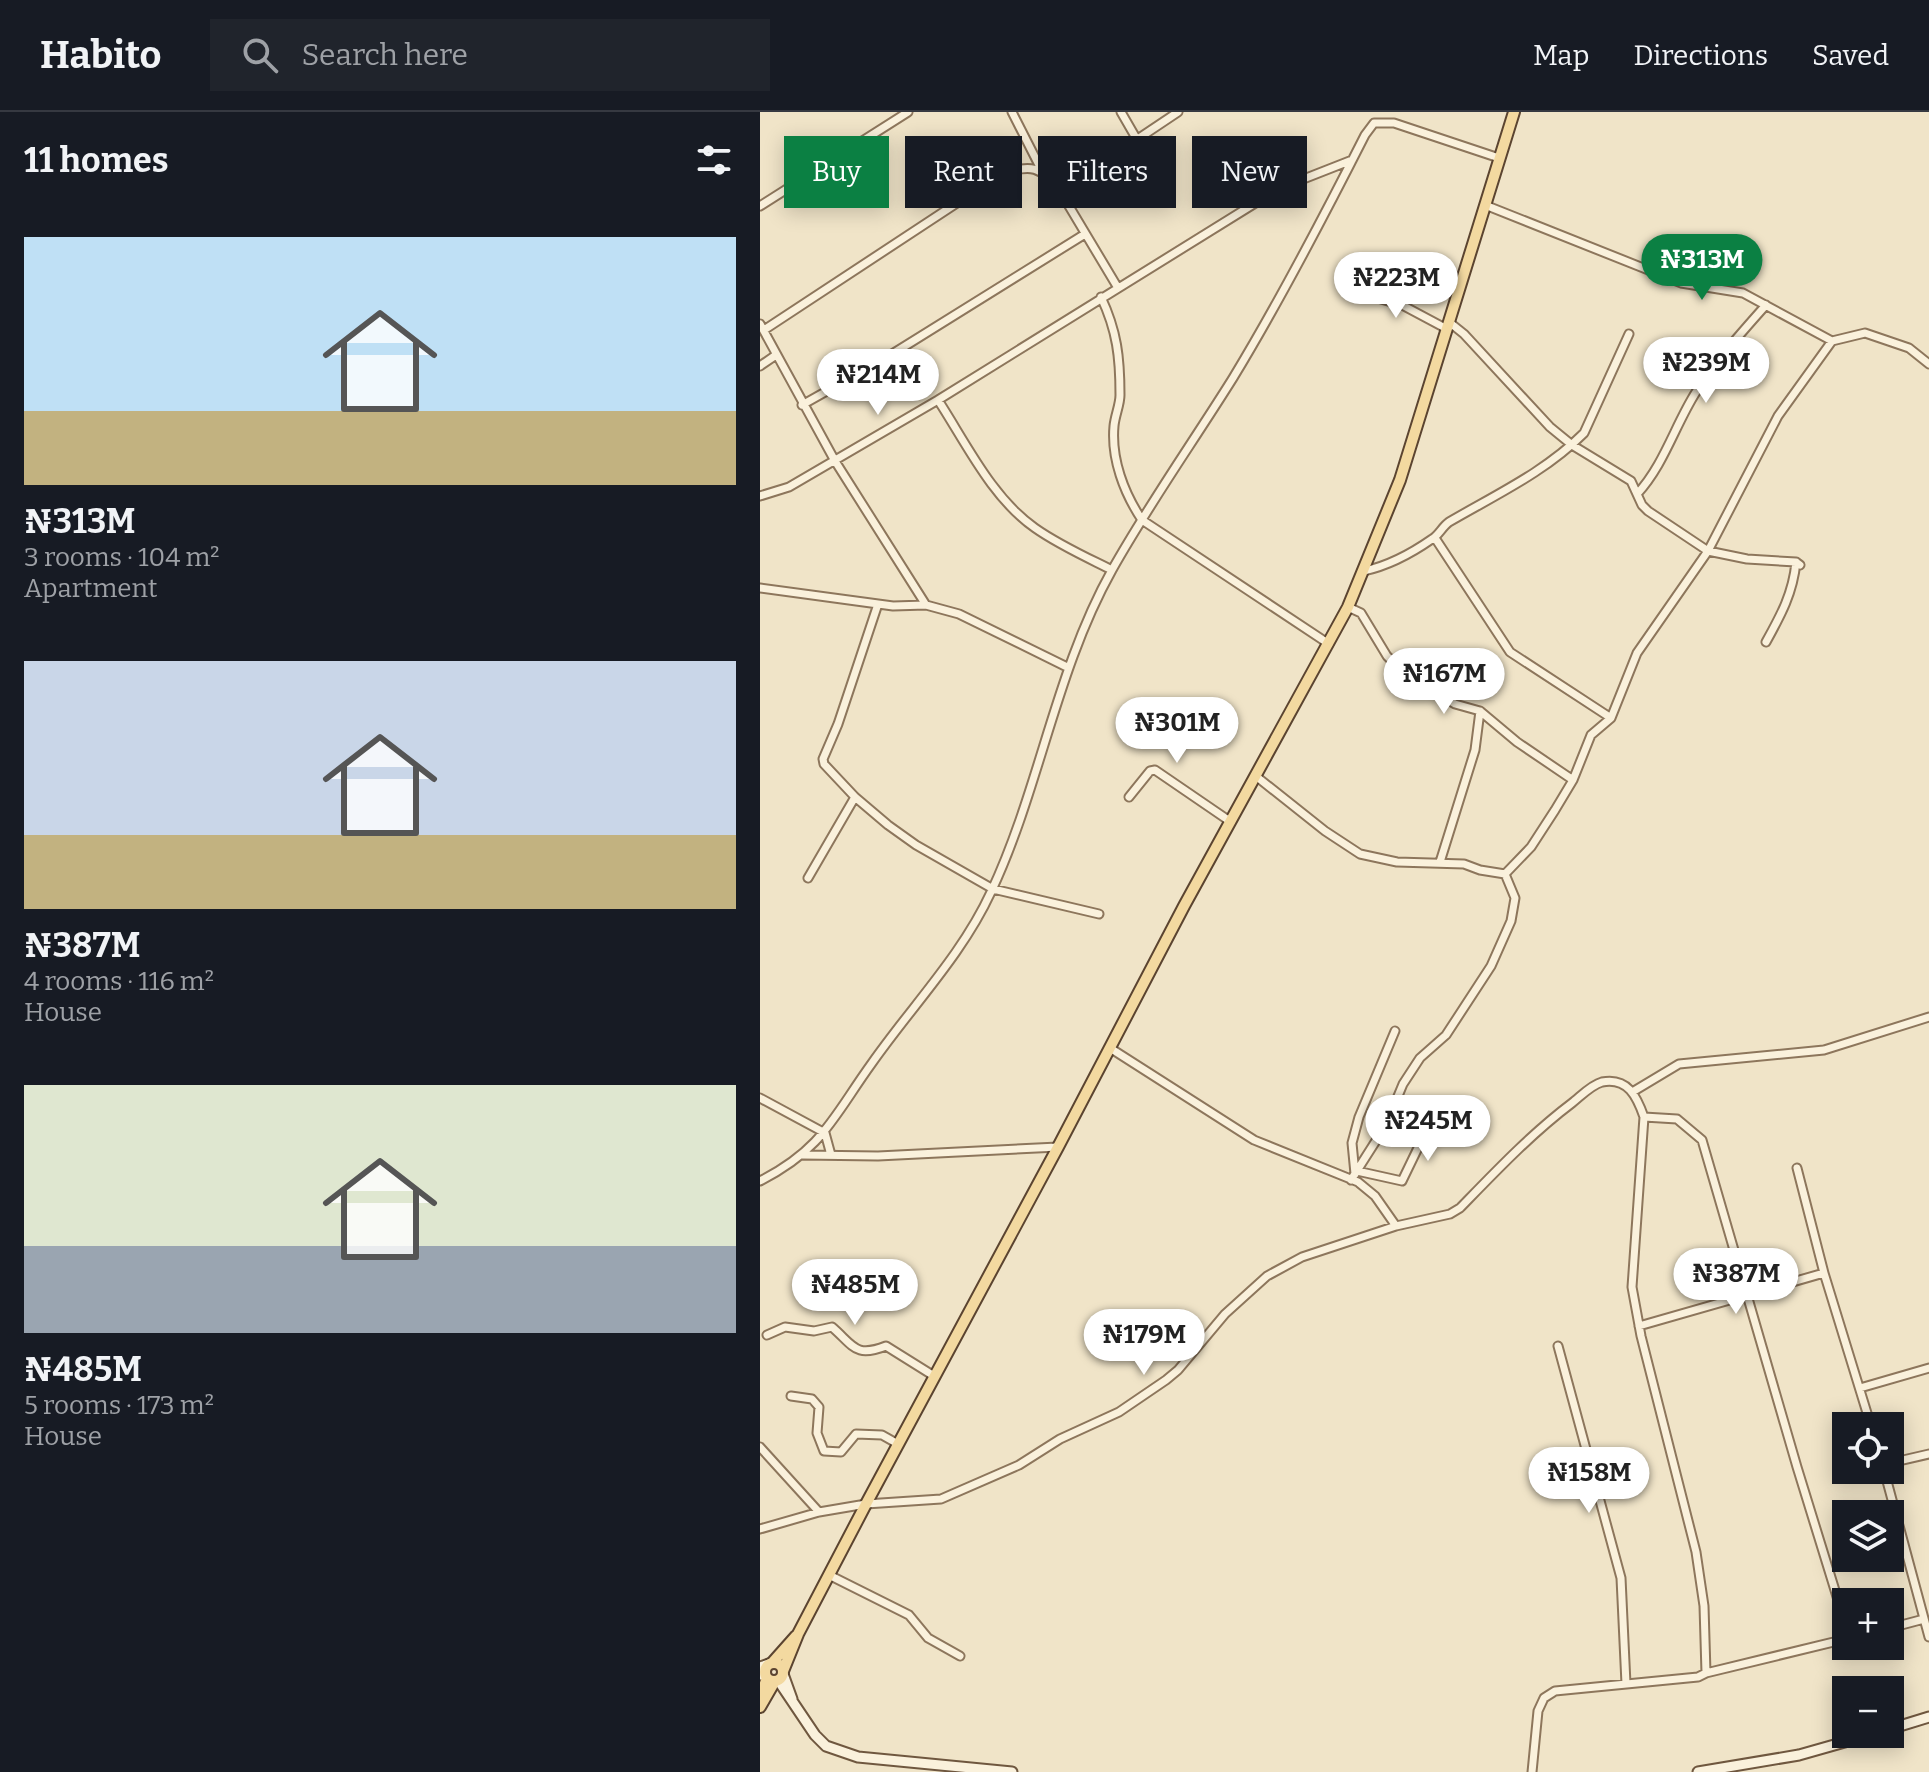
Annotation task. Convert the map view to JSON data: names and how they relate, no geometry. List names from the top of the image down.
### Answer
{
  "page": {
    "header": "Habito",
    "search": "Search here",
    "nav": ["Map", "Directions", "Saved"],
    "heading": "11 homes",
    "chip": [
      "Buy",
      "Rent",
      "Filters",
      "New"
    ],
    "list": [
      {
        "name": "₦313M",
        "note": "3 rooms · 104 m² · Apartment"
      },
      {
        "name": "₦387M",
        "note": "4 rooms · 116 m² · House"
      },
      {
        "name": "₦485M",
        "note": "5 rooms · 173 m² · House"
      }
    ],
    "price": [
      "₦313M",
      "₦223M",
      "₦239M",
      "₦214M",
      "₦167M",
      "₦301M",
      "₦245M",
      "₦387M",
      "₦485M",
      "₦179M",
      "₦158M"
    ],
    "map_buttons": ["+", "−"]
  }
}
